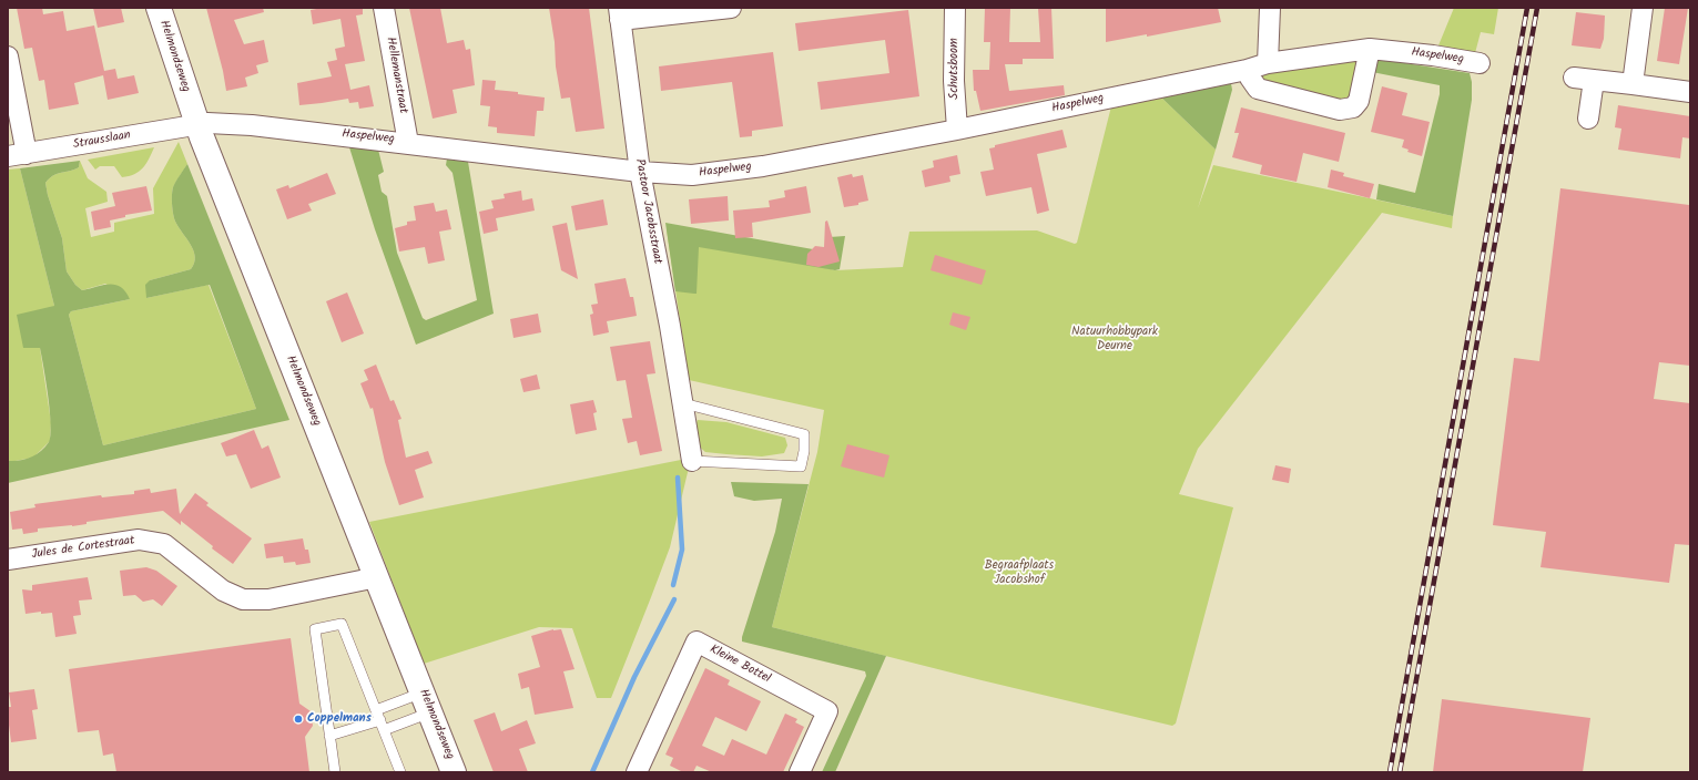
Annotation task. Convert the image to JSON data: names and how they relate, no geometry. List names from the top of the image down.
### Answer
{
  "streets": {
    "street": [
      "Helmondseweg",
      "Haspelweg",
      "Schutsboom",
      "Hellemanstraat",
      "Strausslaan",
      "Pastoor Jacobsstraat",
      "Jules de Cortestraat",
      "Kleine Bottel"
    ]
  },
  "crossings": [
    ["Helmondseweg", "Haspelweg"],
    ["Helmondseweg", "Strausslaan"],
    ["Helmondseweg", "Jules de Cortestraat"],
    ["Haspelweg", "Schutsboom"],
    ["Haspelweg", "Hellemanstraat"],
    ["Haspelweg", "Strausslaan"],
    ["Haspelweg", "Pastoor Jacobsstraat"]
  ],
  "parks": ["Natuurhobbypark Deurne", "Begraafplaats Jacobshof"],
  "places": ["Coppelmans"]
}
